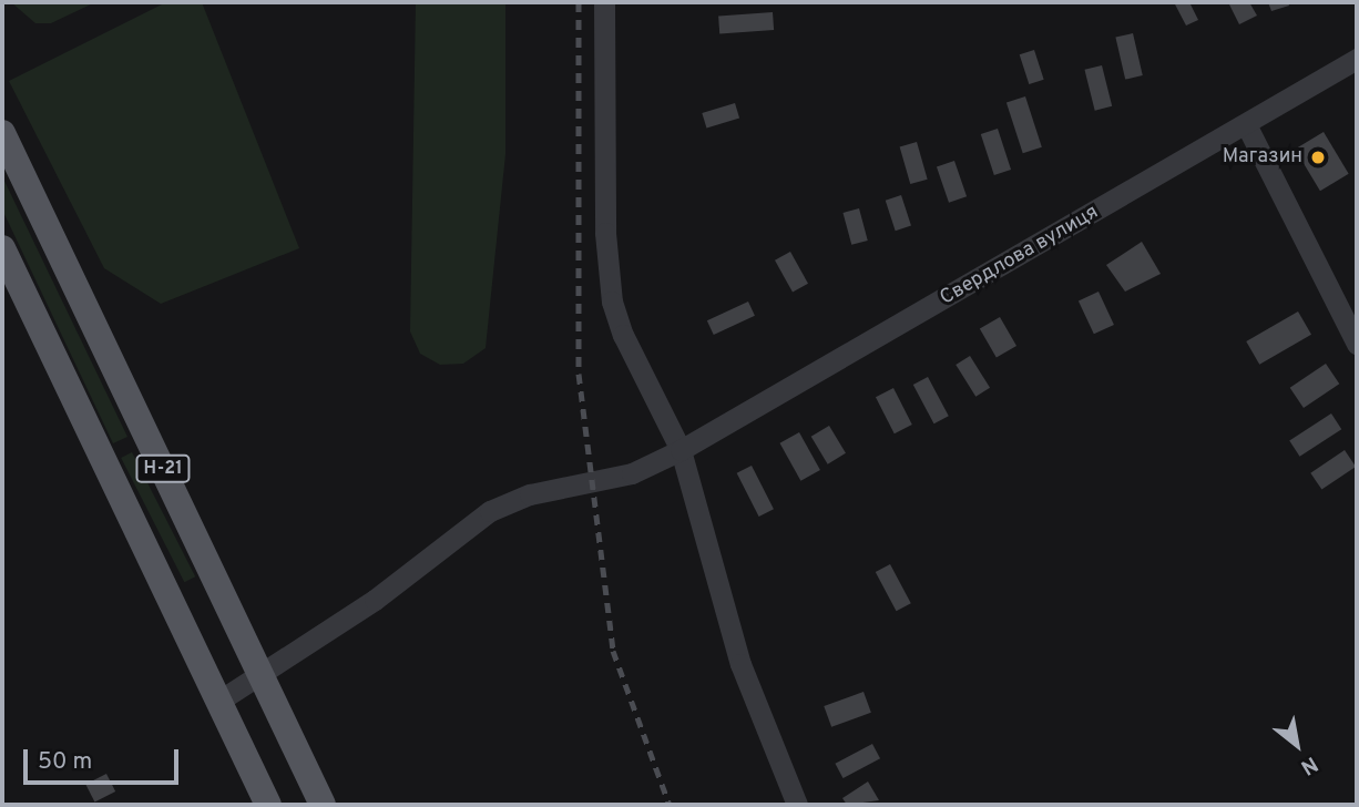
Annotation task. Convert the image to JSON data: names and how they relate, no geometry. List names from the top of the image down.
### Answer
{
  "streets": {
    "main road": ["Н-21"],
    "street": ["Свердлова вулиця"]
  },
  "crossings": [
    ["Свердлова вулиця", "Н-21"]
  ],
  "places": ["Mагазин"],
  "scale_bar": "50 m",
  "north": "bottom right"
}
